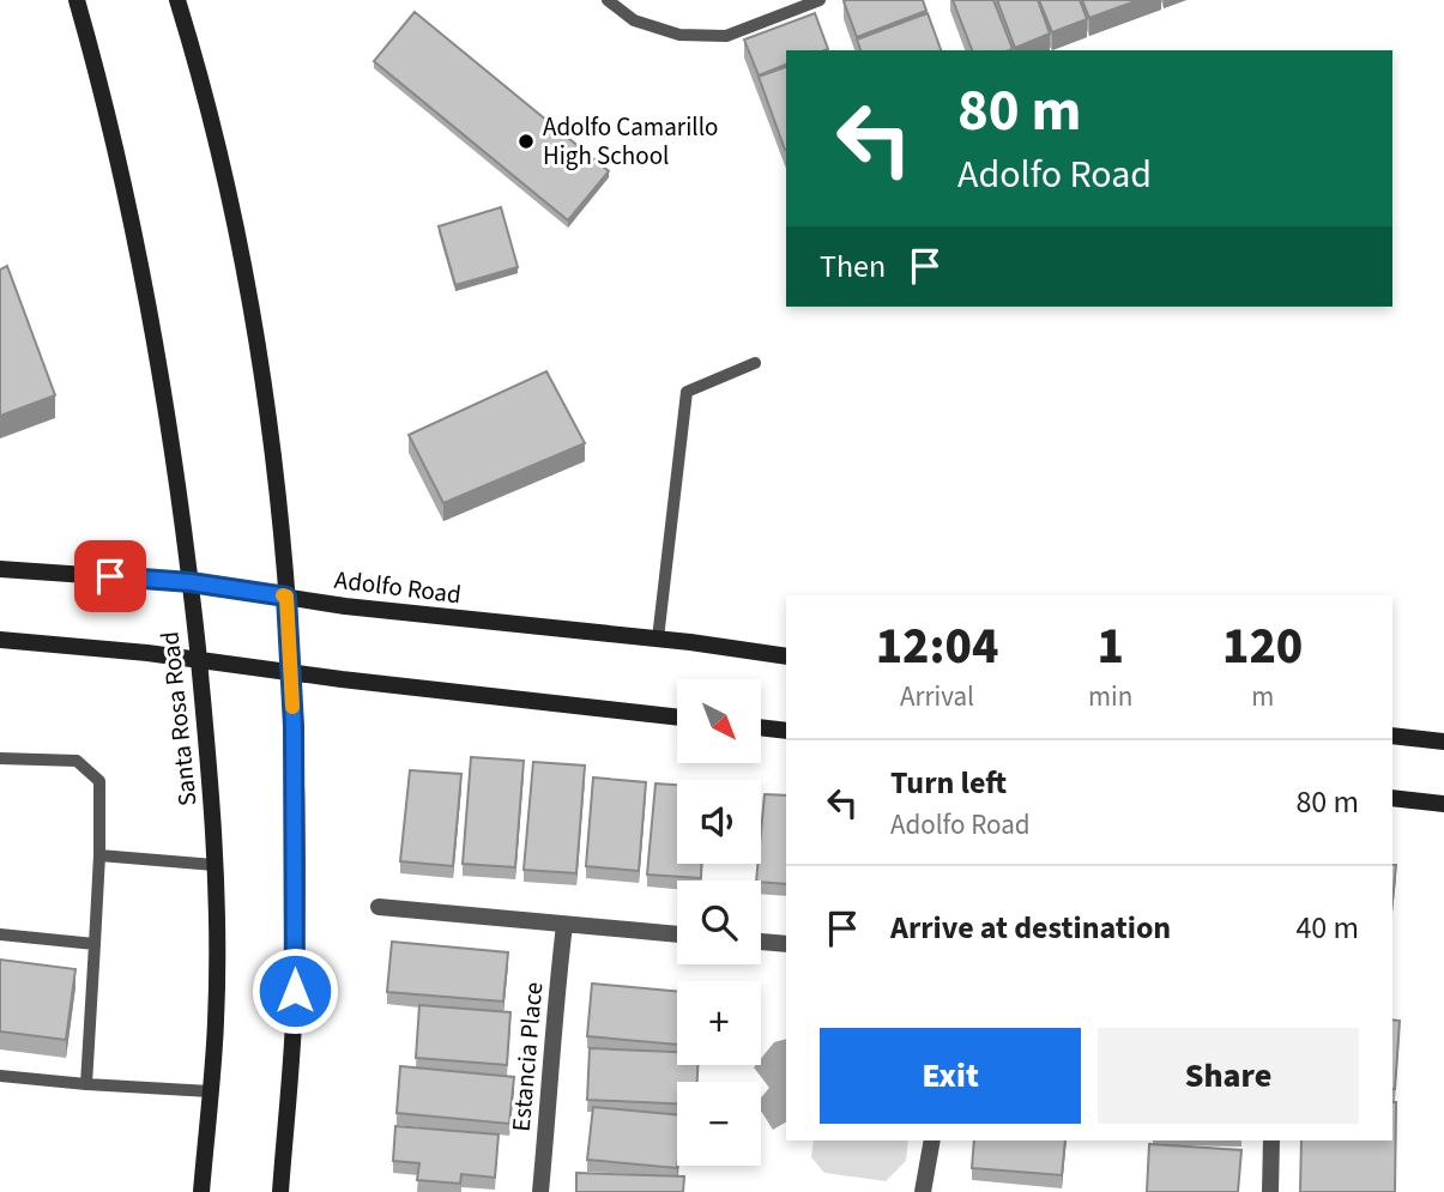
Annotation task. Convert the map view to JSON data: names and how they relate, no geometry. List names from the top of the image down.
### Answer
{
  "streets": {
    "main road": ["Adolfo Road", "Santa Rosa Road"],
    "street": ["Estancia Place"]
  },
  "crossings": [
    ["Adolfo Road", "Santa Rosa Road"]
  ],
  "places": ["Adolfo Camarillo High School"],
  "north": "bottom right",
  "page": {
    "turn": ["80 m", "Adolfo Road"],
    "then": "Then",
    "eta": [
      "12:04",
      "Arrival",
      "1",
      "min",
      "120",
      "m"
    ],
    "map_buttons": ["+", "−"],
    "list": [
      {
        "name": "Turn left",
        "note": "Adolfo Road",
        "value": "80 m"
      },
      {
        "name": "Arrive at destination",
        "value": "40 m"
      }
    ],
    "buttons": ["Exit", "Share"]
  }
}
